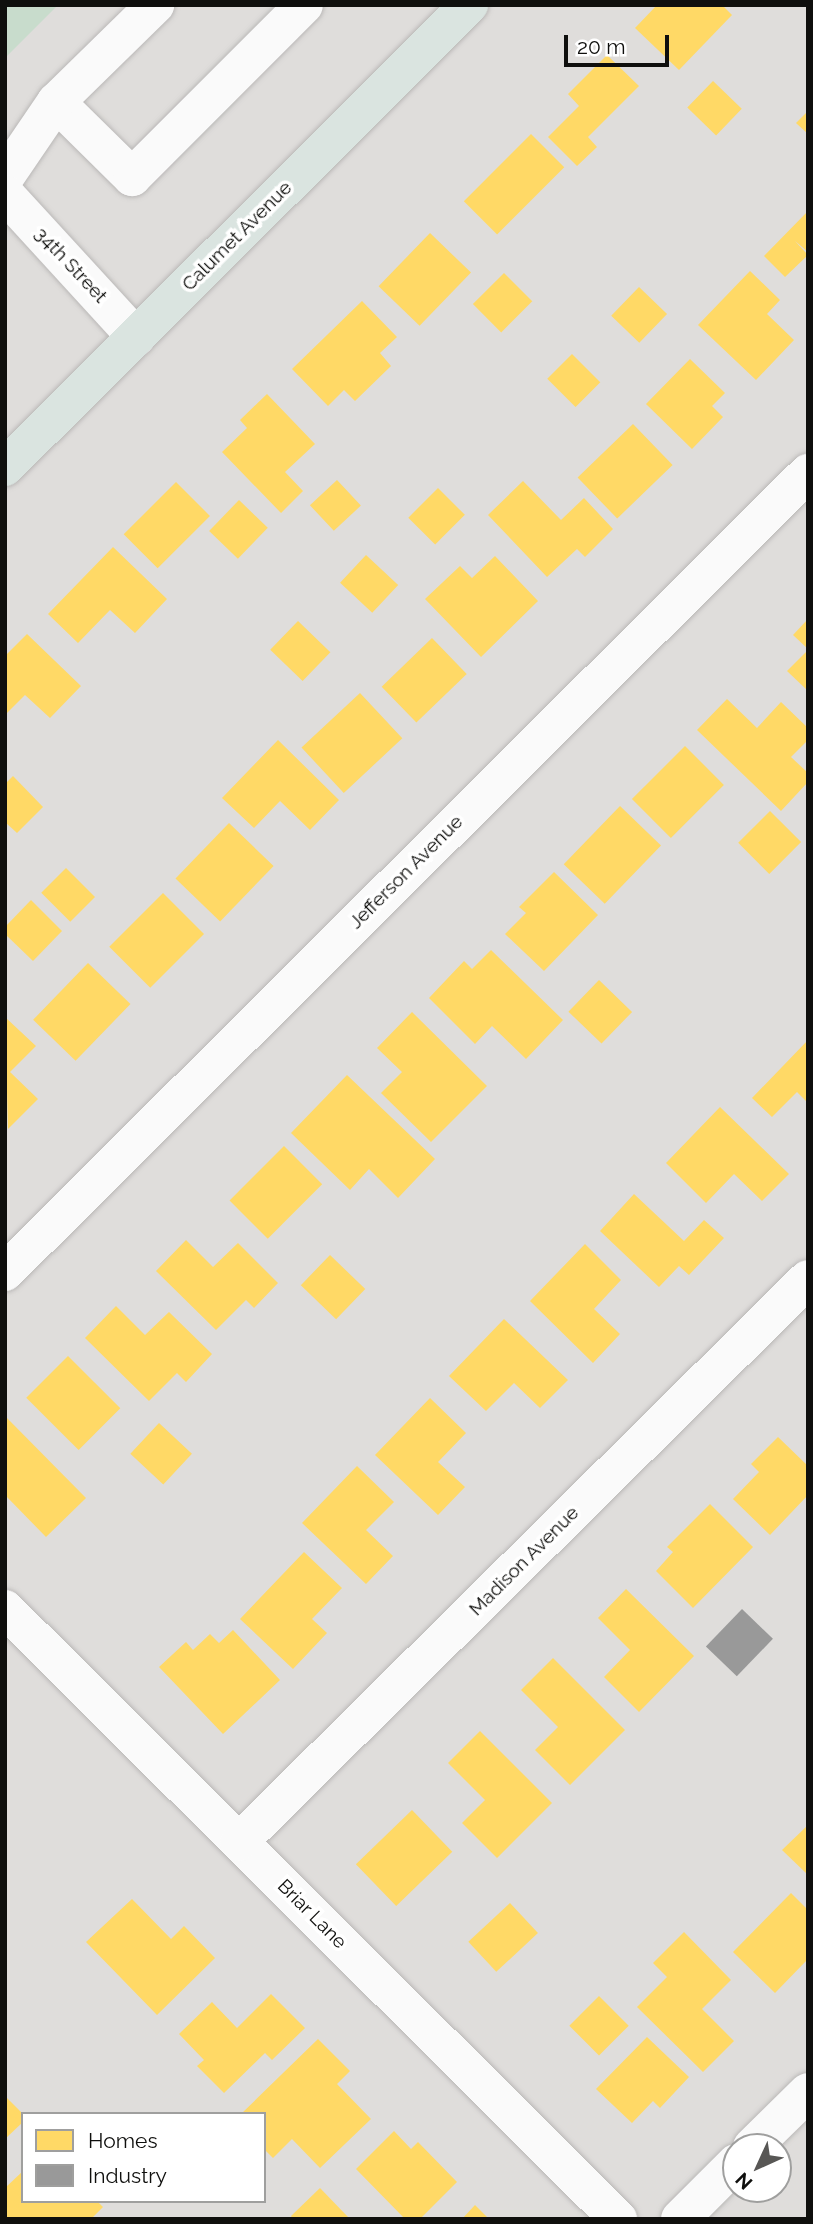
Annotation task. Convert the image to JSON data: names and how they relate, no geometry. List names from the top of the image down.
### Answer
{
  "streets": {
    "main road": ["Calumet Avenue"],
    "street": [
      "34th Street",
      "Jefferson Avenue",
      "Madison Avenue",
      "Briar Lane"
    ]
  },
  "crossings": [
    ["Calumet Avenue", "34th Street"],
    ["Madison Avenue", "Briar Lane"]
  ],
  "legend": ["Homes", "Industry"],
  "scale_bar": "20 m",
  "north": "bottom left"
}
